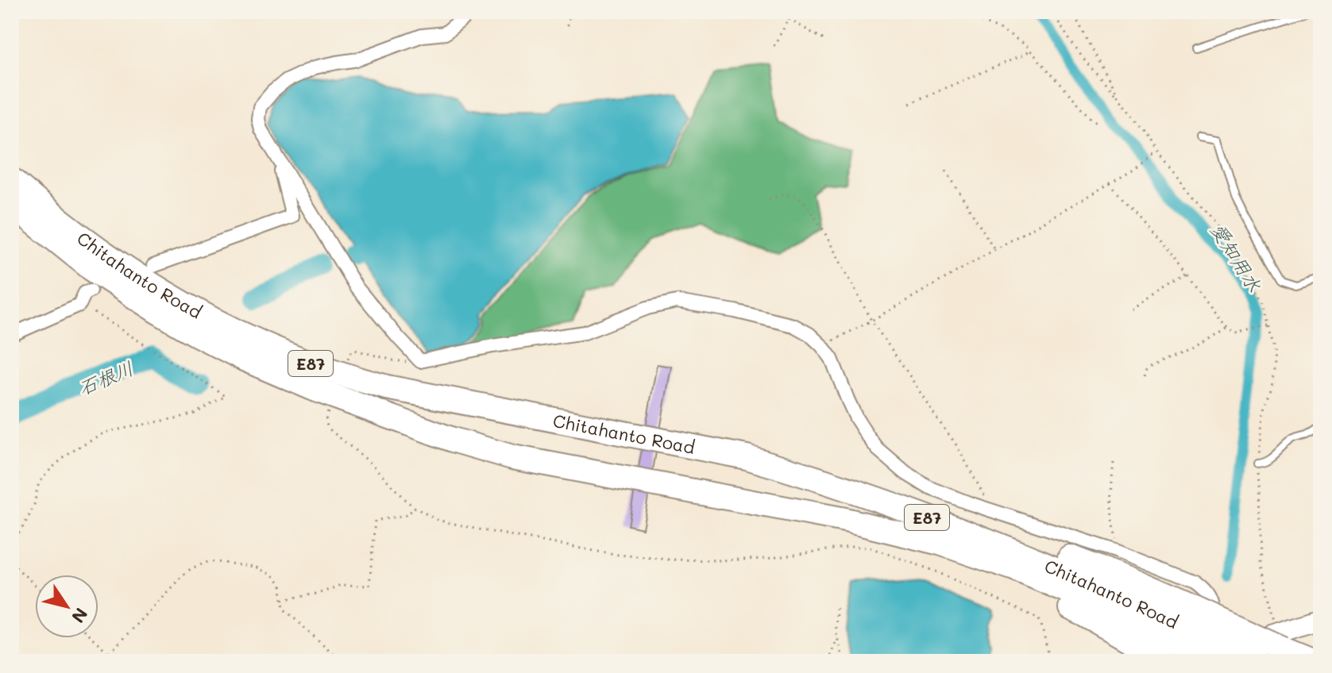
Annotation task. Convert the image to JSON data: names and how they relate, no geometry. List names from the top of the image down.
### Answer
{
  "streets": {
    "highway": ["Chitahanto Road", "E87"]
  },
  "water": ["愛知用水", "石根川"],
  "north": "bottom right"
}
